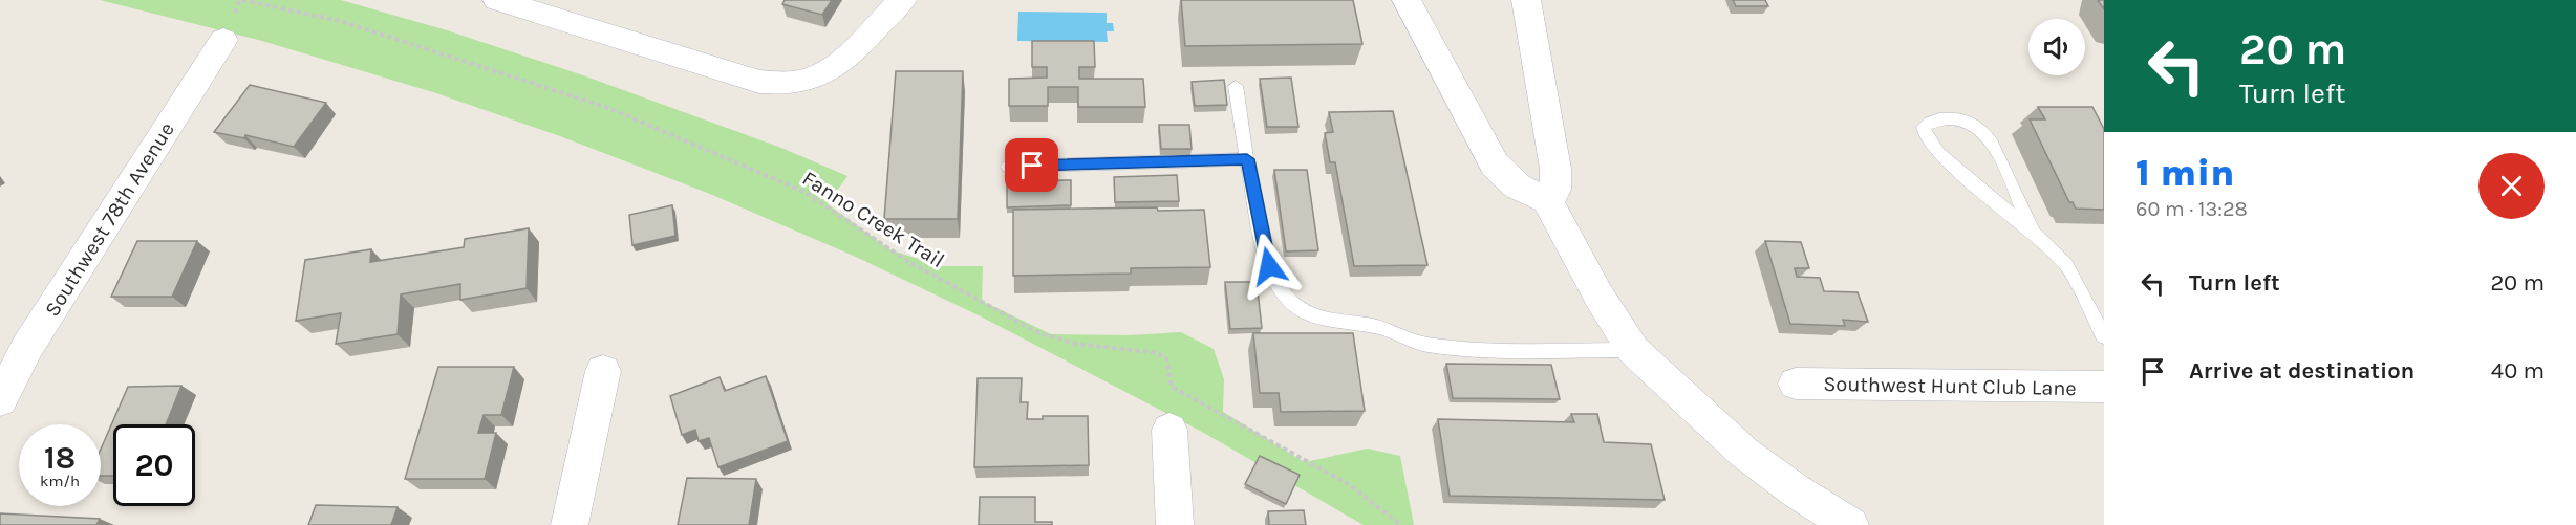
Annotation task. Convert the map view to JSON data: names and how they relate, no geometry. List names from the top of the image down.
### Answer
{
  "streets": {
    "street": ["Southwest 78th Avenue", "Southwest Hunt Club Lane"],
    "path": ["Fanno Creek Trail"]
  },
  "page": {
    "turn": ["20 m", "Turn left"],
    "heading": ["1 min", "60 m · 13:28"],
    "list": [
      {
        "name": "Turn left",
        "value": "20 m"
      },
      {
        "name": "Arrive at destination",
        "value": "40 m"
      }
    ],
    "speed": "18 km/h",
    "limit": "20"
  }
}
